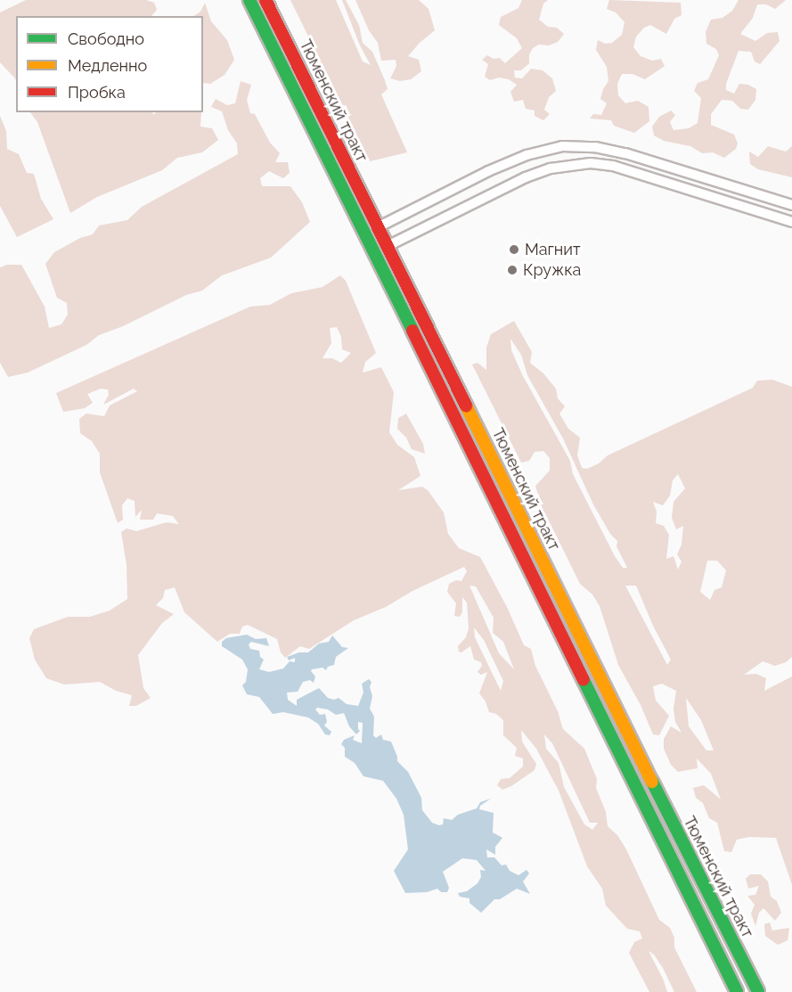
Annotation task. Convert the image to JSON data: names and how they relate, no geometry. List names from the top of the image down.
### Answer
{
  "streets": {
    "main road": ["Тюменский тракт"]
  },
  "places": ["Магнит", "Кружка"],
  "legend": ["Свободно", "Медленно", "Пробка"]
}
